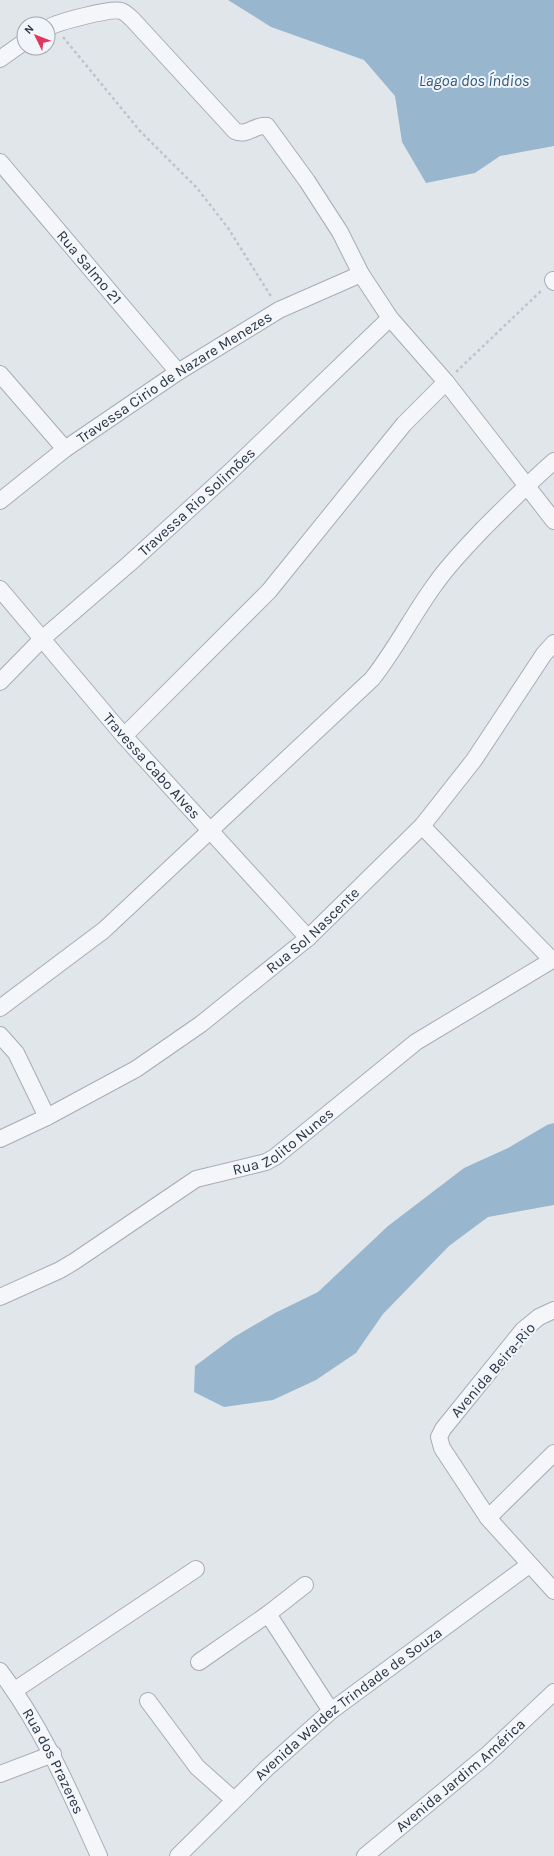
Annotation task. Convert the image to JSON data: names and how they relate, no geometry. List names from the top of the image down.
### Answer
{
  "streets": {
    "street": [
      "Rua Salmo 21",
      "Travessa Cirio de Nazare Menezes",
      "Travessa Rio Solimões",
      "Travessa Cabo Alves",
      "Rua Sol Nascente",
      "Rua Zolito Nunes",
      "Avenida Beira-Rio",
      "Avenida Waldez Trindade de Souza",
      "Rua dos Prazeres",
      "Avenida Jardim América"
    ]
  },
  "crossings": [
    ["Rua Salmo 21", "Travessa Cirio de Nazare Menezes"],
    ["Travessa Rio Solimões", "Travessa Cabo Alves"],
    ["Travessa Cabo Alves", "Rua Sol Nascente"]
  ],
  "water": ["Lagoa dos Índios"],
  "north": "top left"
}
